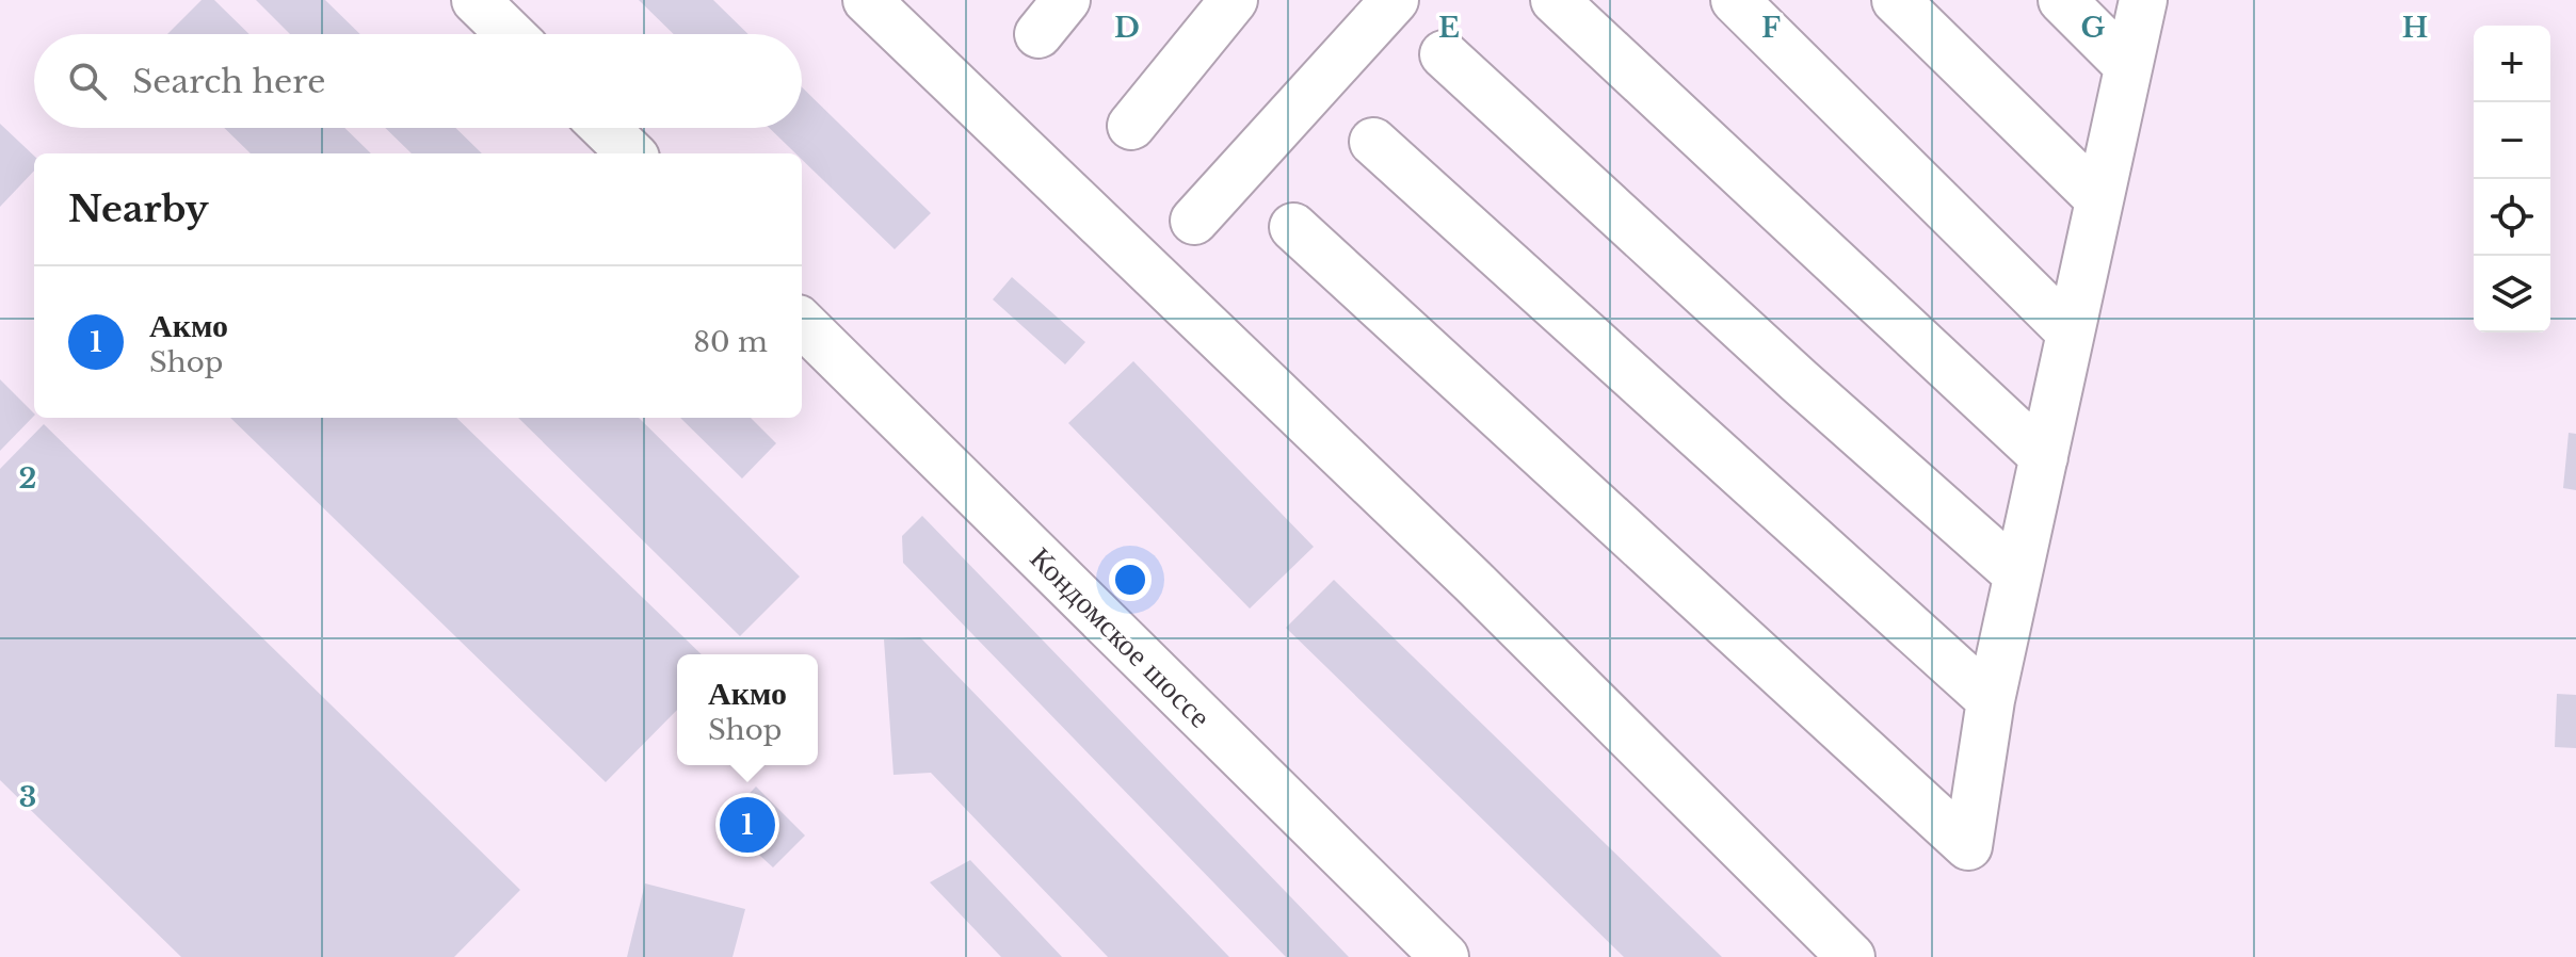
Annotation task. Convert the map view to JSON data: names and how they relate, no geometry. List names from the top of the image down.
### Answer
{
  "streets": {
    "street": ["Кондомское шоссе"]
  },
  "page": {
    "map_buttons": ["+", "−"],
    "search": "Search here",
    "heading": "Nearby",
    "list": [
      {
        "mark": "1",
        "name": "Акмо",
        "note": "Shop",
        "value": "80 m"
      }
    ],
    "popup": ["Акмо", "Shop"],
    "pins": "1"
  },
  "grid": {
    "columns": [
      "D",
      "E",
      "F",
      "G",
      "H"
    ],
    "rows": ["2", "3"]
  }
}
